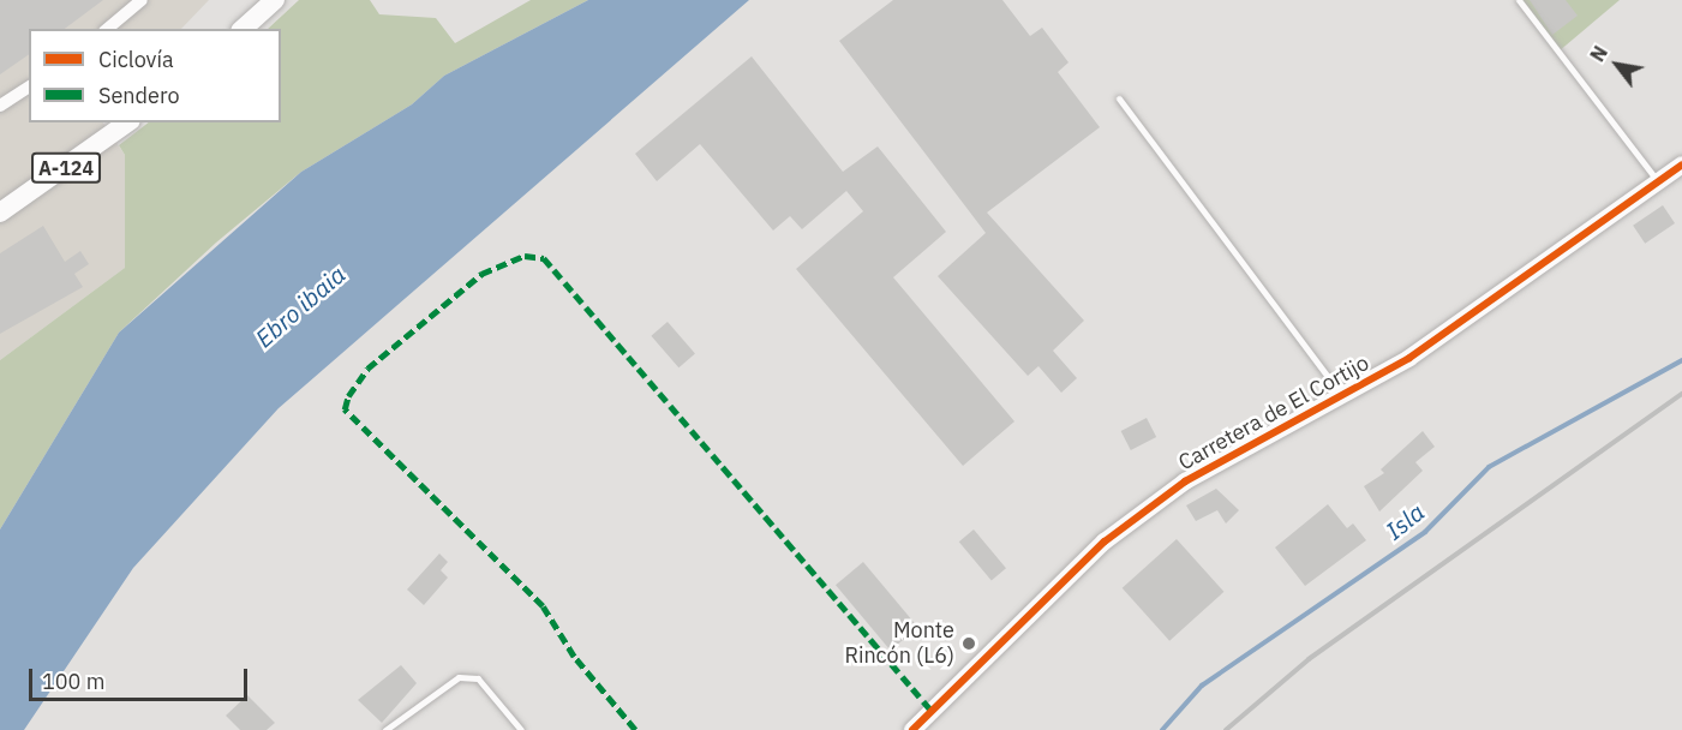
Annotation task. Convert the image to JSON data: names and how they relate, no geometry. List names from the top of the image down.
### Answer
{
  "streets": {
    "main road": ["A-124"],
    "street": ["Carretera de El Cortijo"]
  },
  "water": ["Ebro ibaia", "Isla"],
  "places": ["Monte Rincón (L6)"],
  "legend": ["Ciclovía", "Sendero"],
  "scale_bar": "100 m",
  "north": "top left"
}
